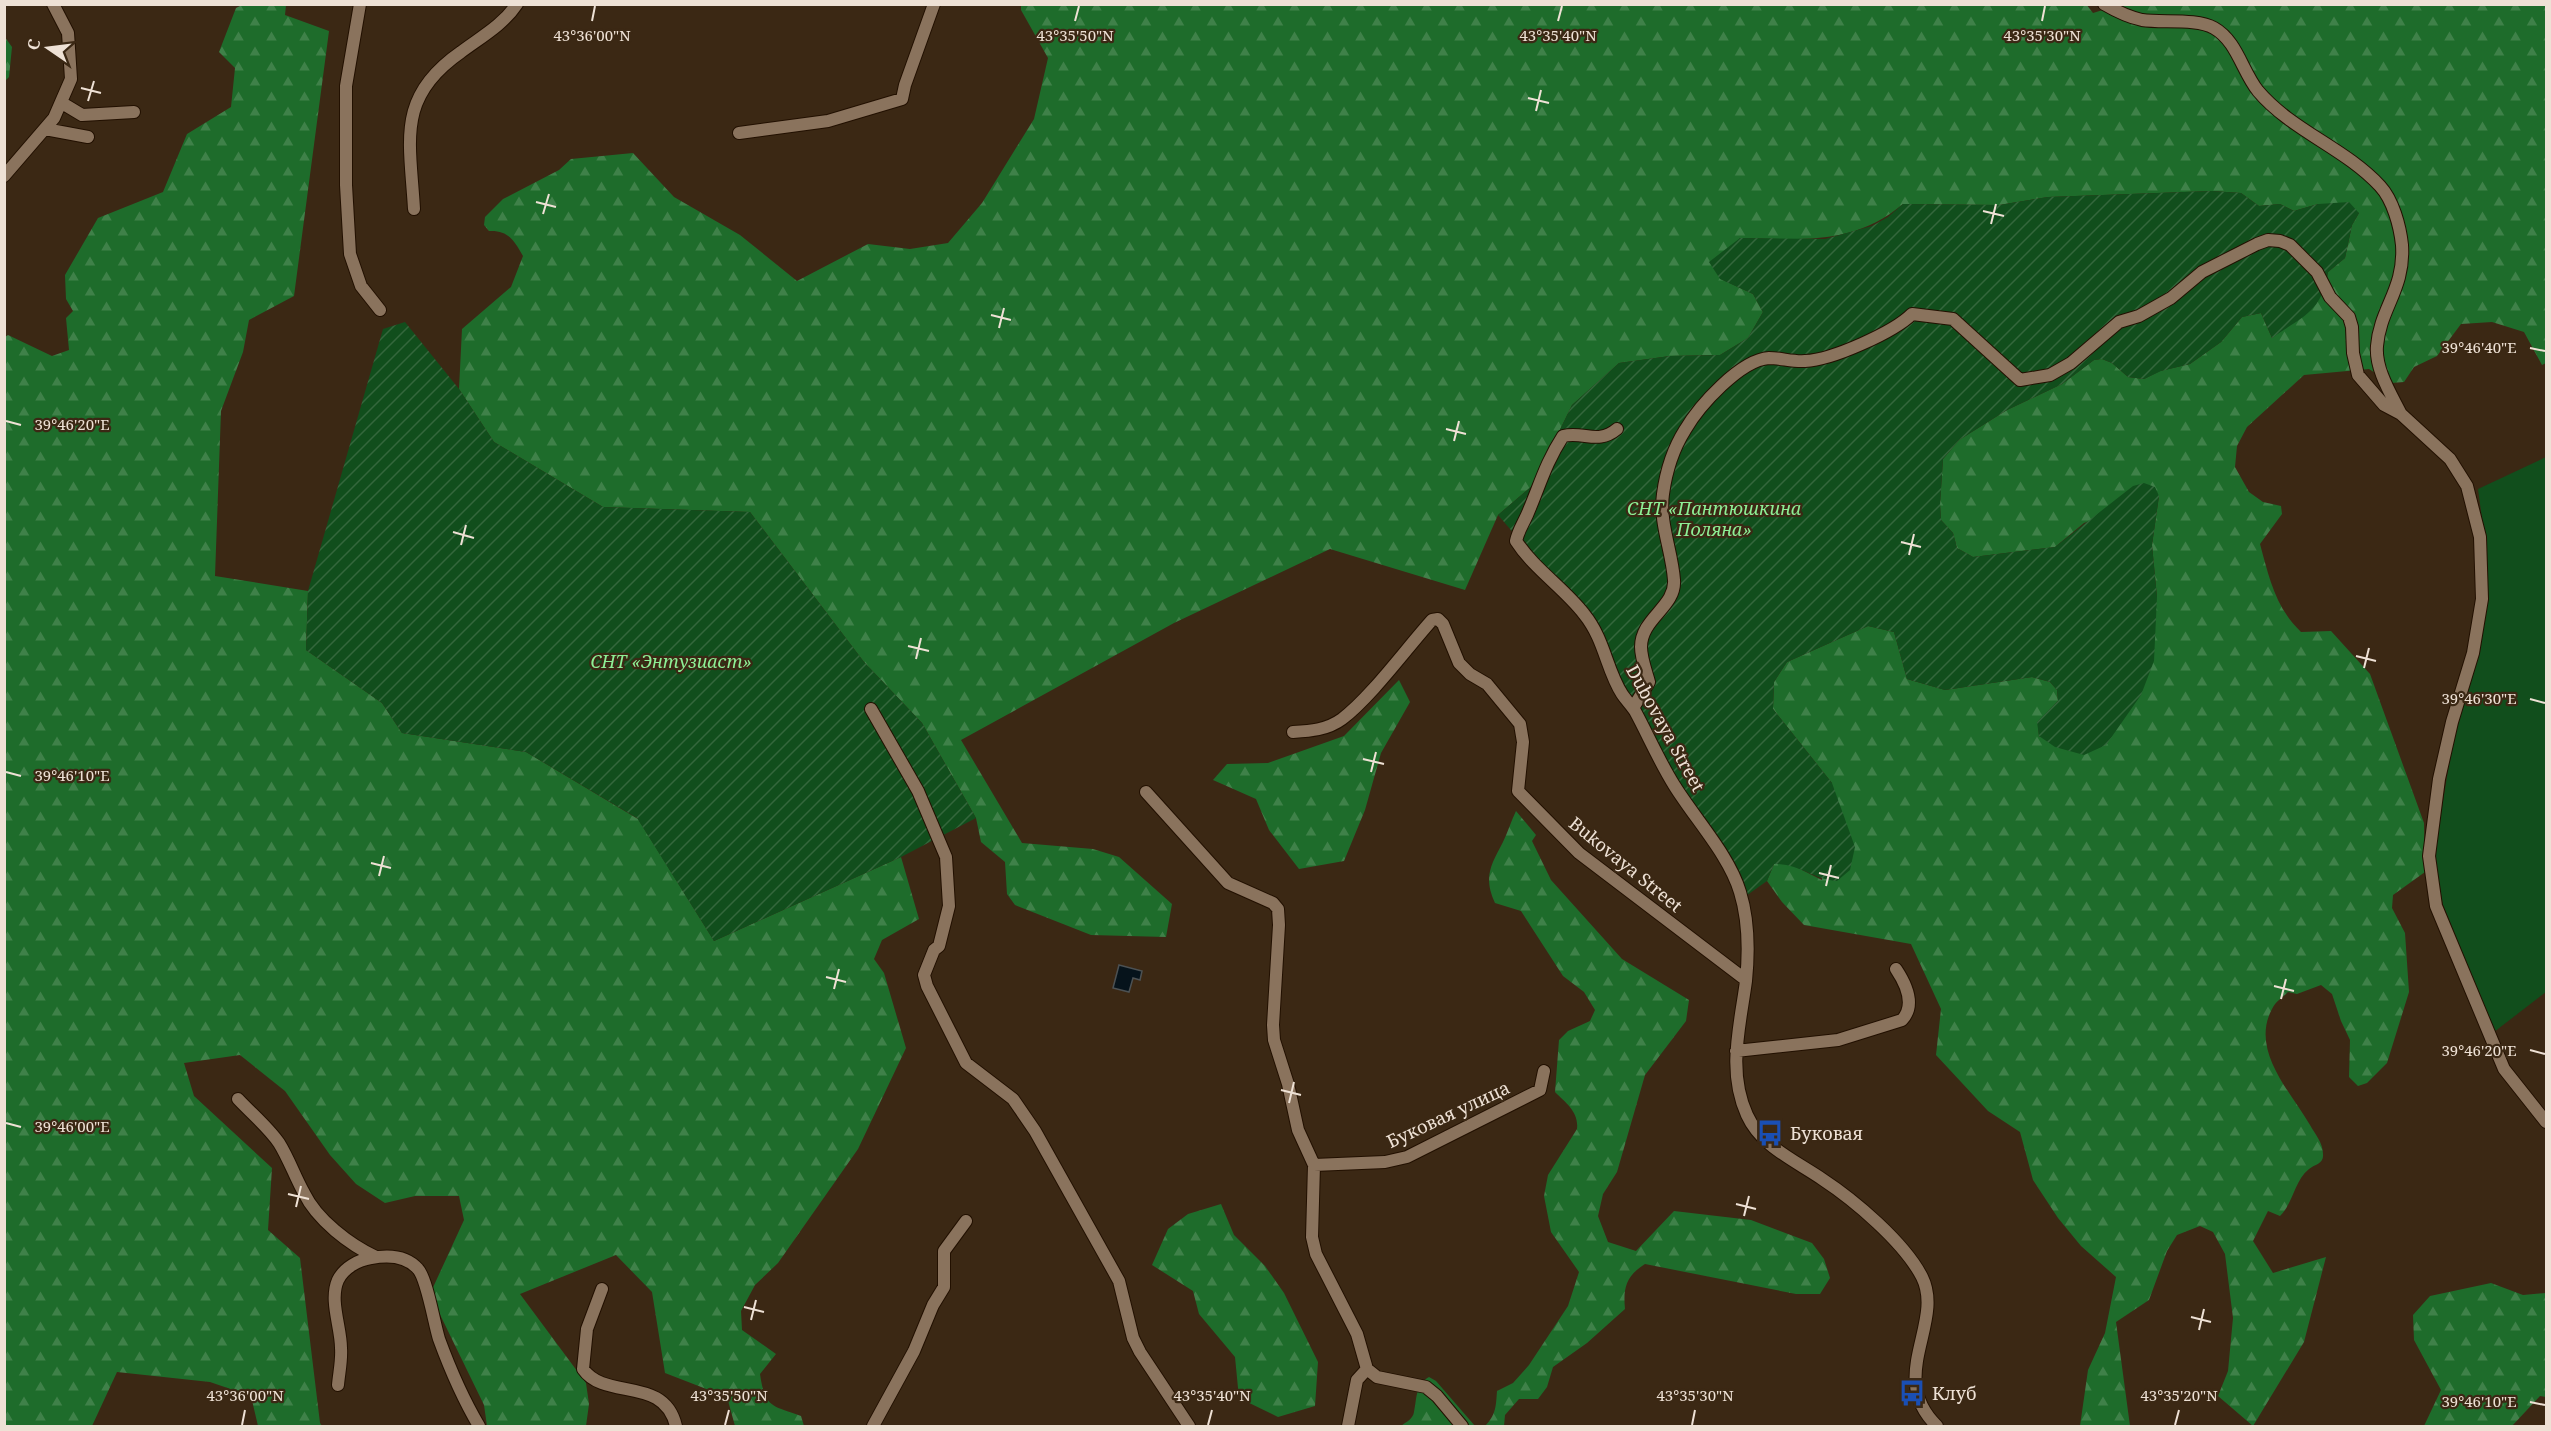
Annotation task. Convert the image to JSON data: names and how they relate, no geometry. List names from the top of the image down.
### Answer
{
  "streets": {
    "street": ["Dubovaya Street", "Bukovaya Street", "Буковая улица"]
  },
  "crossings": [
    ["Dubovaya Street", "Bukovaya Street"]
  ],
  "parks": ["СНТ «Пантюшкина Поляна»", "СНТ «Энтузиаст»"],
  "places": {
    "bus stop": ["Буковая", "Клуб"]
  },
  "north": "left",
  "coordinates": [
    "43°36'00\"N",
    "43°35'50\"N",
    "43°35'40\"N",
    "43°35'30\"N",
    "39°46'40\"E",
    "39°46'20\"E",
    "39°46'30\"E",
    "39°46'10\"E",
    "39°46'00\"E",
    "43°35'20\"N"
  ]
}
